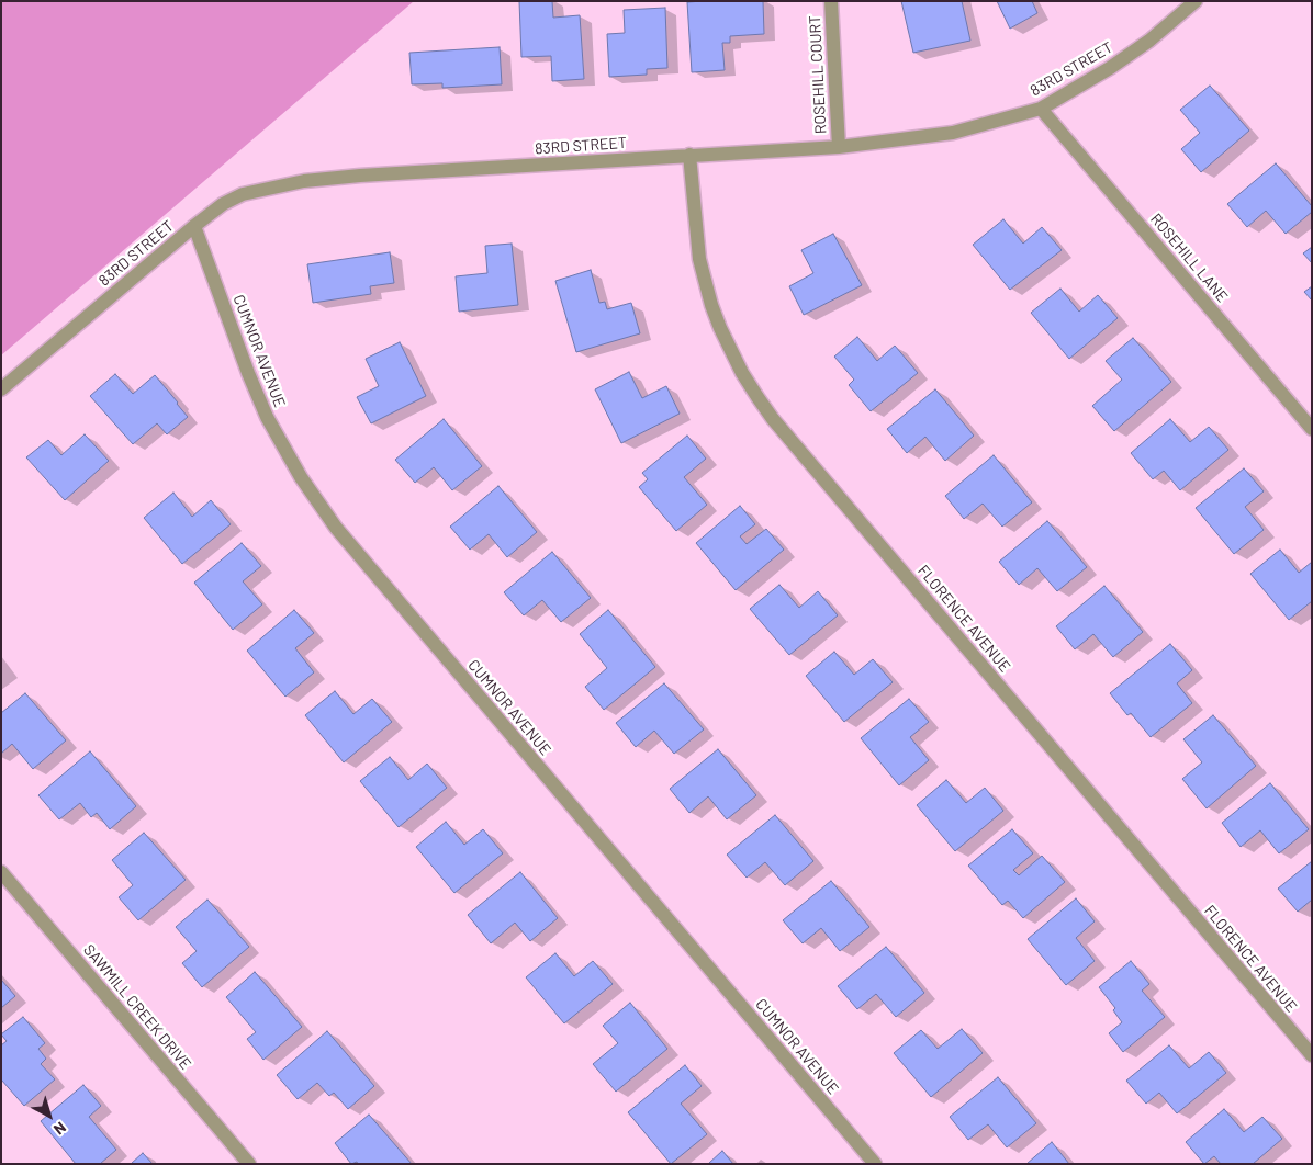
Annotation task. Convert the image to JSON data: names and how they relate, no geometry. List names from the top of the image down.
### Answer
{
  "streets": {
    "street": [
      "83RD STREET",
      "ROSEHILL COURT",
      "ROSEHILL LANE",
      "CUMNOR AVENUE",
      "FLORENCE AVENUE",
      "SAWMILL CREEK DRIVE"
    ]
  },
  "crossings": [
    ["83RD STREET", "ROSEHILL COURT"],
    ["83RD STREET", "ROSEHILL LANE"],
    ["83RD STREET", "CUMNOR AVENUE"],
    ["83RD STREET", "FLORENCE AVENUE"]
  ],
  "north": "bottom right"
}
